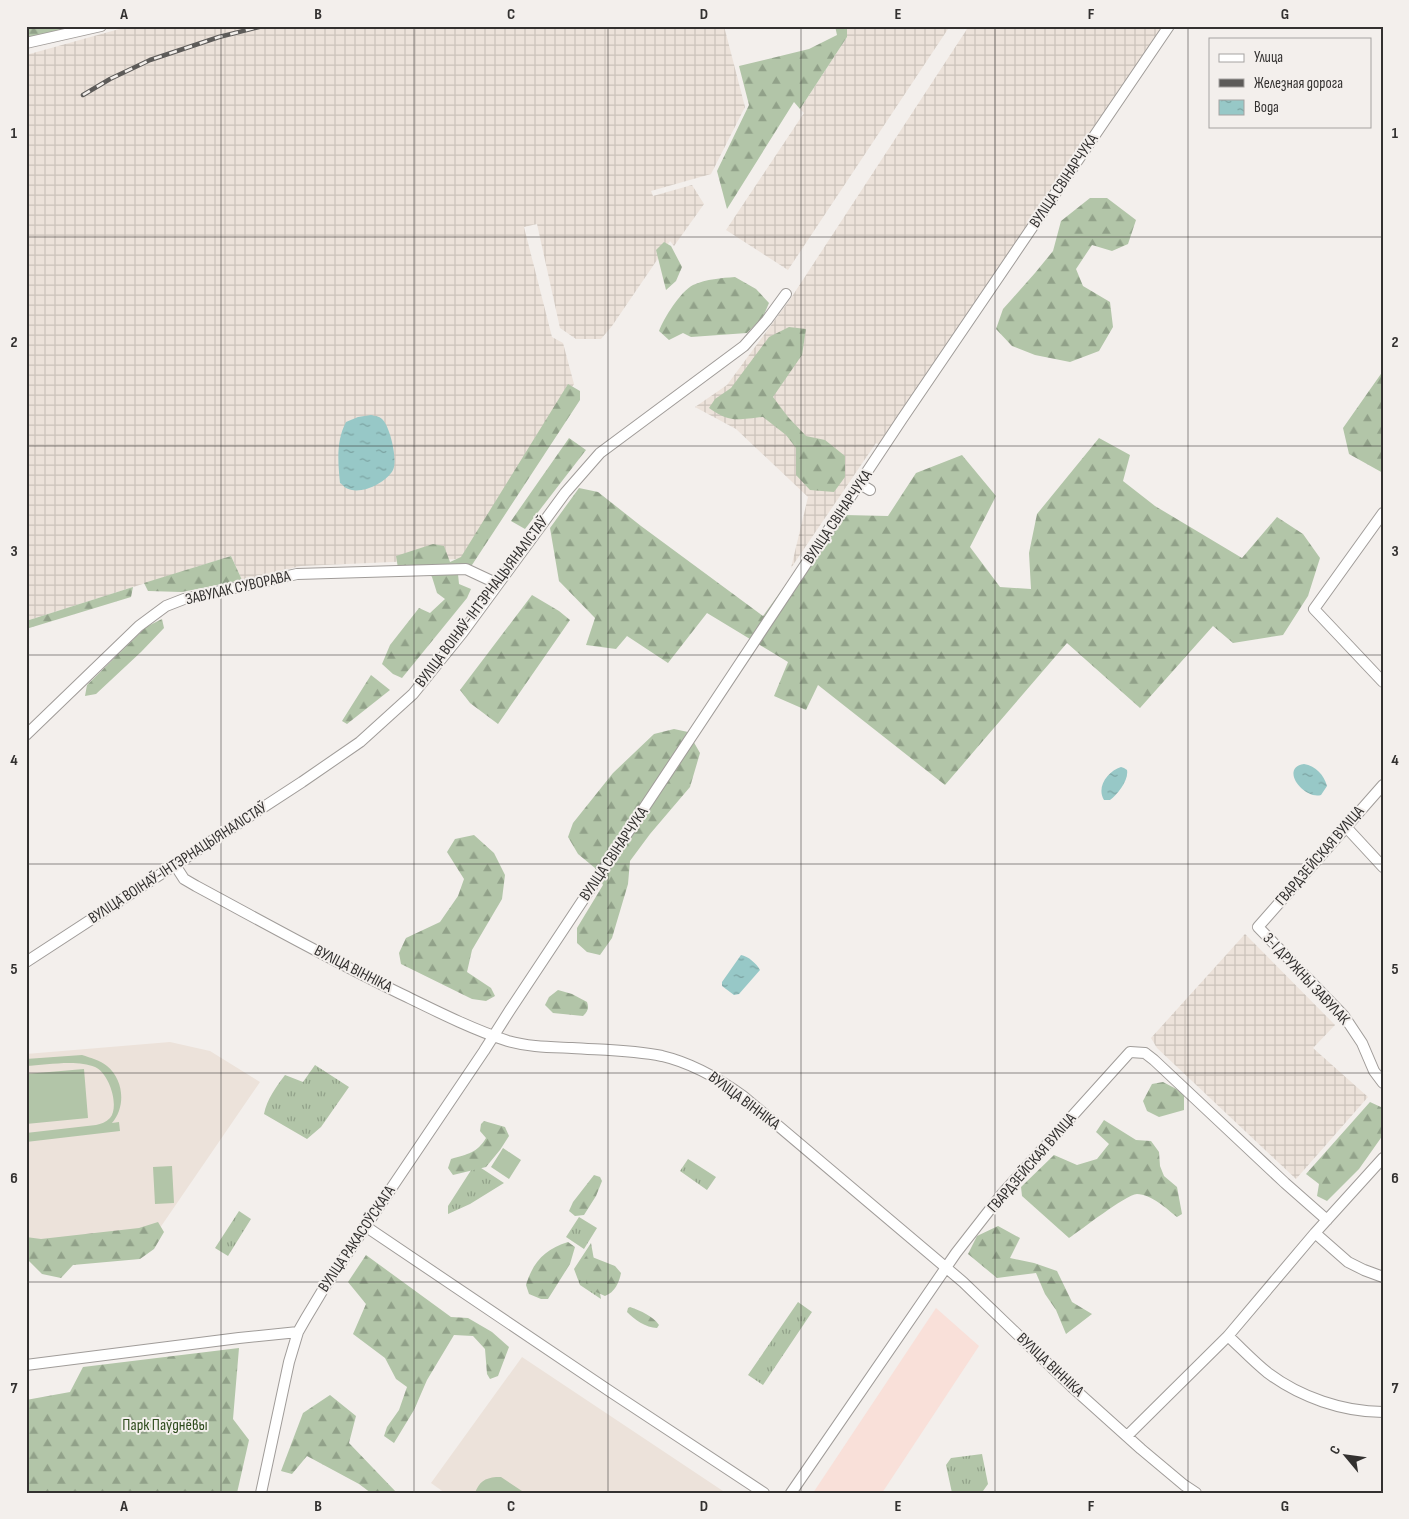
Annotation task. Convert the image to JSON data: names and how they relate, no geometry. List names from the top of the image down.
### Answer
{
  "streets": {
    "street": [
      "ВУЛІЦА СВІНАРЧУКА",
      "ЗАВУЛАК СУВОРАВА",
      "ВУЛІЦА ВОІНАЎ-ІНТЭРНАЦЫЯНАЛІСТАЎ",
      "ГВАРДЗЕЙСКАЯ ВУЛІЦА",
      "ВУЛІЦА ВІННІКА",
      "3-І ДРУЖНЫ ЗАВУЛАК",
      "ВУЛІЦА РАКАСОЎСКАГА"
    ]
  },
  "crossings": [
    ["ВУЛІЦА СВІНАРЧУКА", "ВУЛІЦА РАКАСОЎСКАГА"],
    ["ЗАВУЛАК СУВОРАВА", "ВУЛІЦА ВОІНАЎ-ІНТЭРНАЦЫЯНАЛІСТАЎ"],
    ["ВУЛІЦА ВОІНАЎ-ІНТЭРНАЦЫЯНАЛІСТАЎ", "ВУЛІЦА ВІННІКА"],
    ["ГВАРДЗЕЙСКАЯ ВУЛІЦА", "ВУЛІЦА ВІННІКА"],
    ["ГВАРДЗЕЙСКАЯ ВУЛІЦА", "3-І ДРУЖНЫ ЗАВУЛАК"],
    ["ВУЛІЦА ВІННІКА", "ВУЛІЦА РАКАСОЎСКАГА"]
  ],
  "parks": ["Парк Паўднёвы"],
  "legend": ["Улица", "Железная дорога", "Вода"],
  "north": "top left",
  "grid": {
    "columns": [
      "A",
      "B",
      "C",
      "D",
      "E",
      "F",
      "G"
    ],
    "rows": [
      "1",
      "2",
      "3",
      "4",
      "5",
      "6",
      "7"
    ]
  }
}
